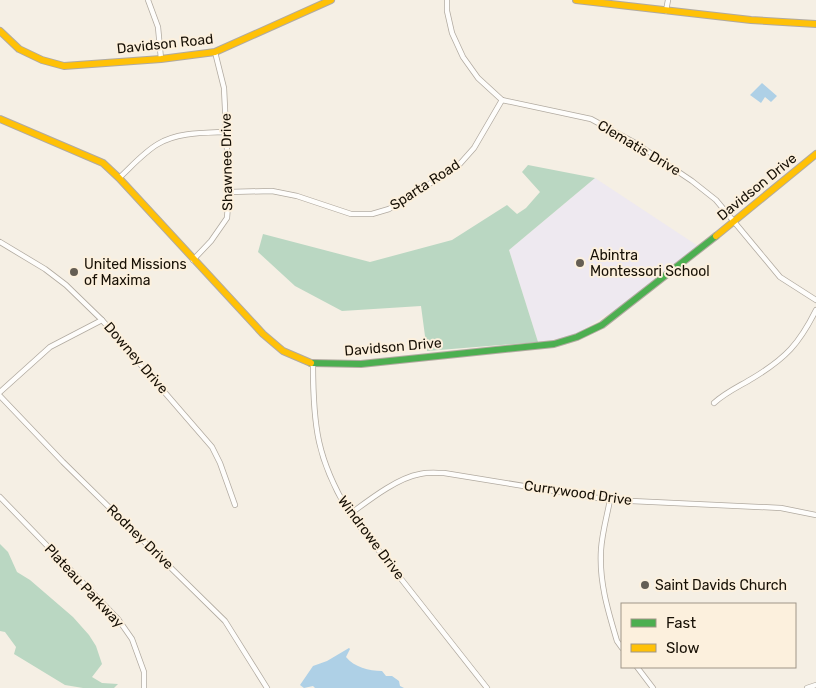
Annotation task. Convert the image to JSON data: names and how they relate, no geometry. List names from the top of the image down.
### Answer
{
  "streets": {
    "street": [
      "Davidson Road",
      "Clematis Drive",
      "Shawnee Drive",
      "Sparta Road",
      "Davidson Drive",
      "Downey Drive",
      "Currywood Drive",
      "Rodney Drive",
      "Windrowe Drive",
      "Plateau Parkway"
    ]
  },
  "crossings": [
    ["Davidson Road", "Shawnee Drive"],
    ["Clematis Drive", "Sparta Road"],
    ["Clematis Drive", "Davidson Drive"],
    ["Shawnee Drive", "Sparta Road"],
    ["Shawnee Drive", "Davidson Drive"],
    ["Davidson Drive", "Windrowe Drive"],
    ["Currywood Drive", "Windrowe Drive"]
  ],
  "places": ["Abintra Montessori School", "United Missions of Maxima", "Saint Davids Church"],
  "legend": ["Fast", "Slow"]
}
